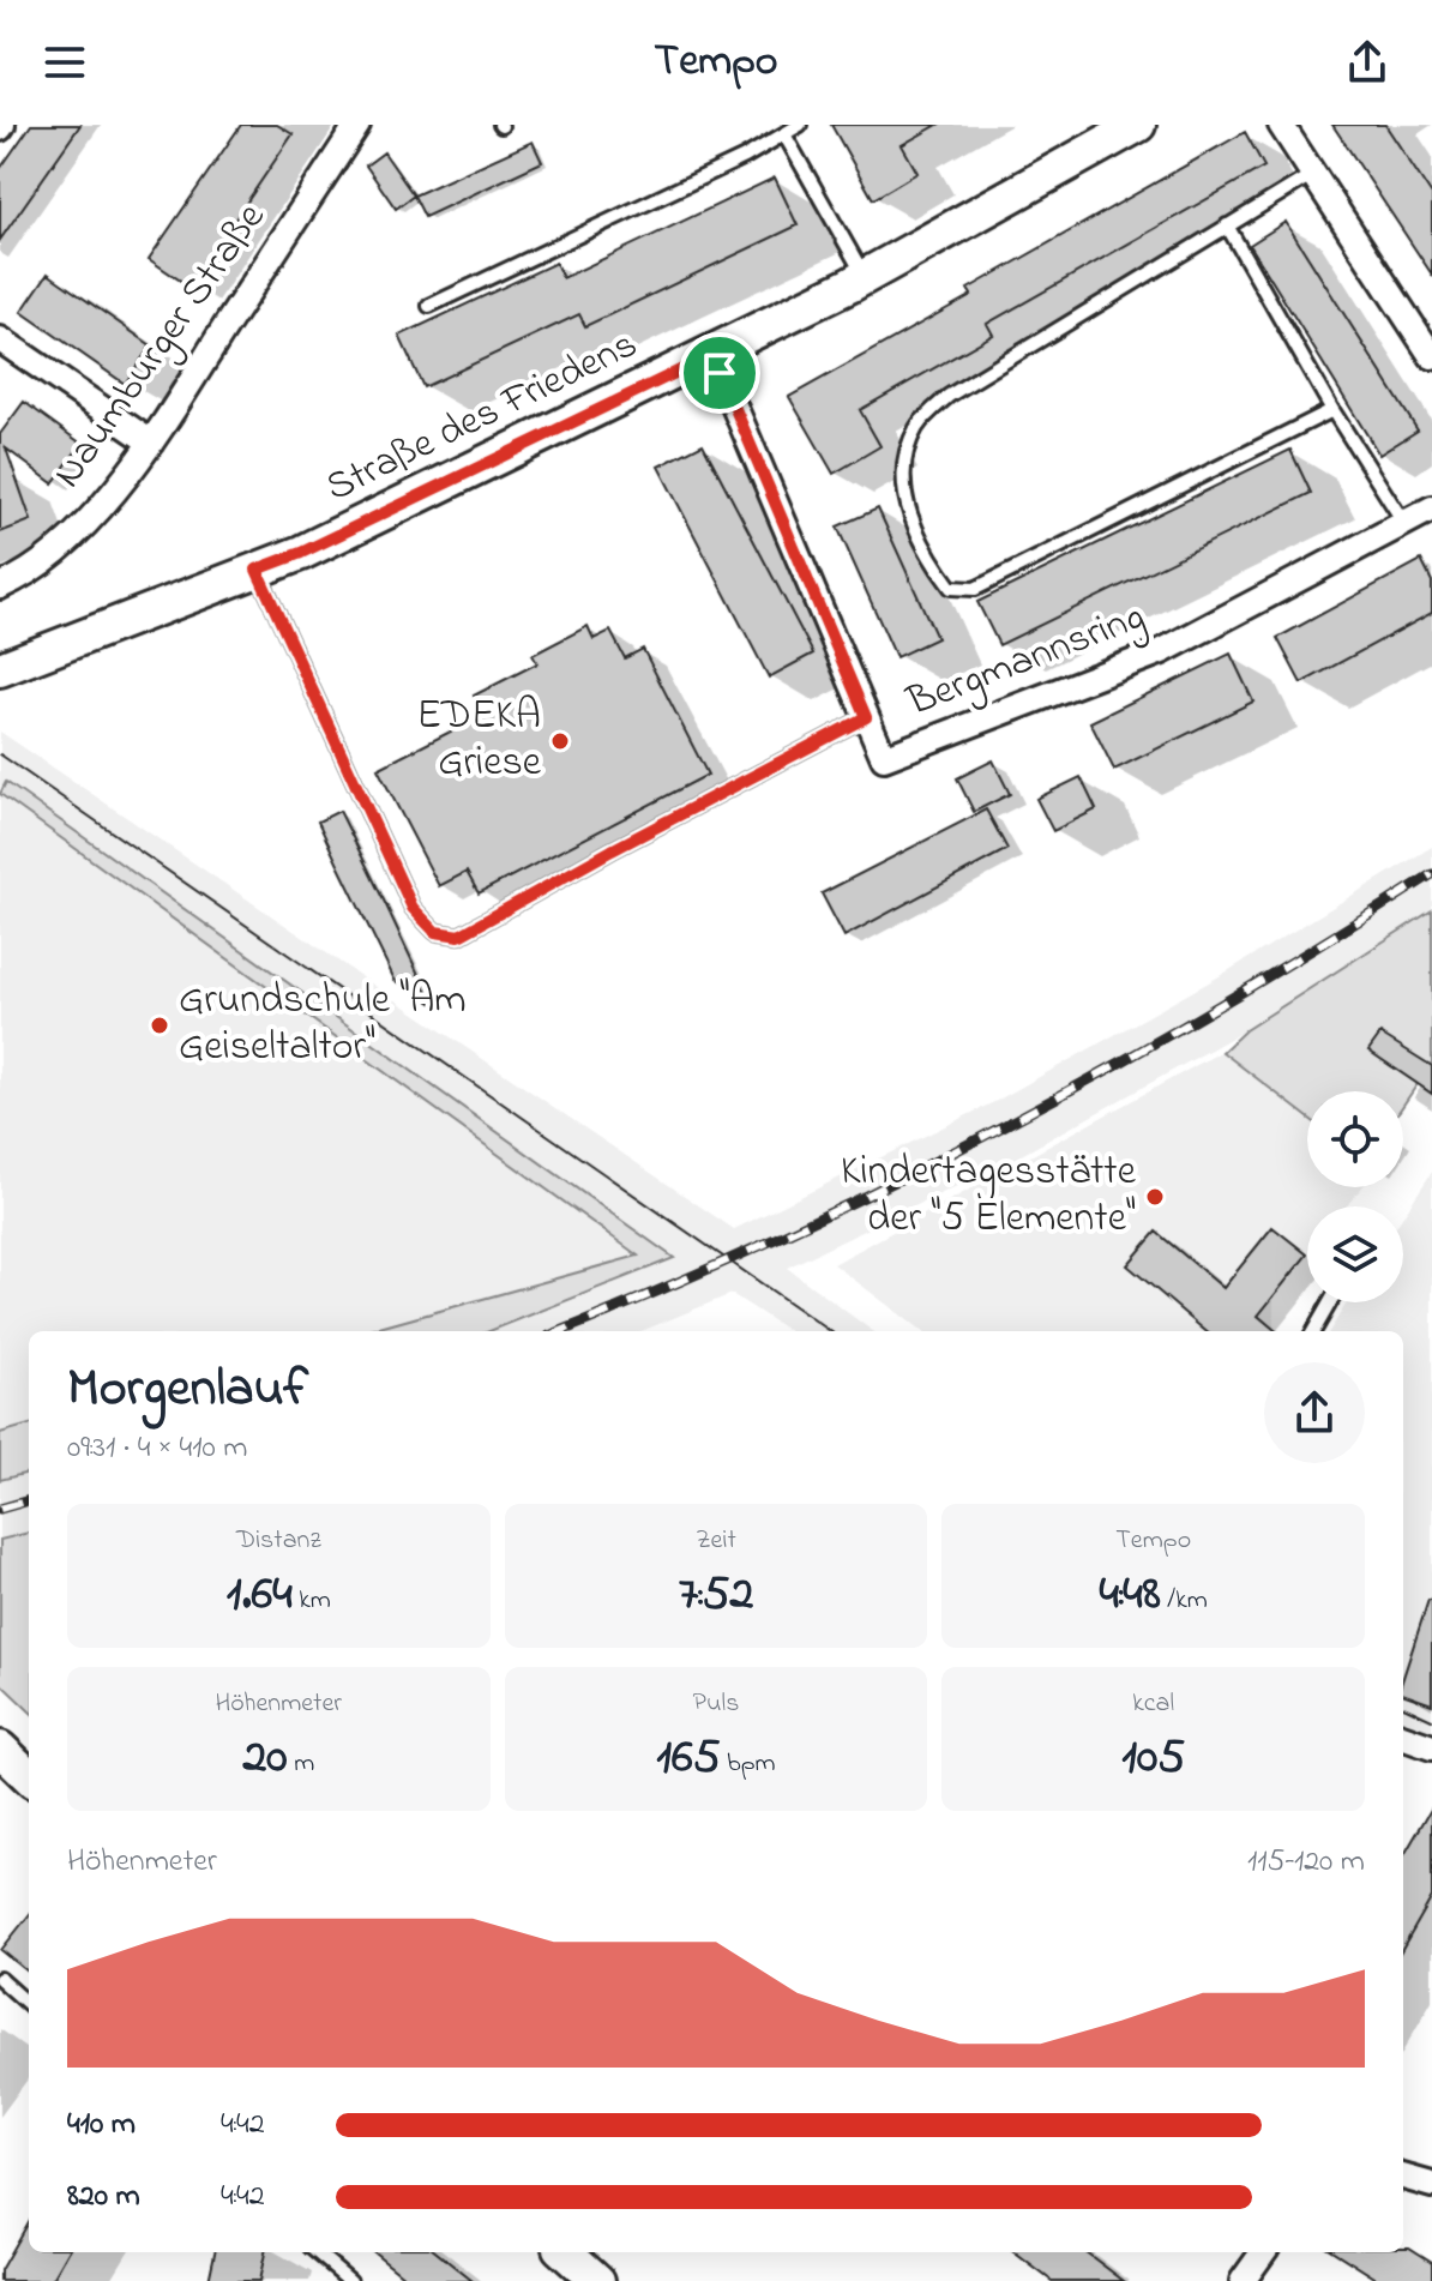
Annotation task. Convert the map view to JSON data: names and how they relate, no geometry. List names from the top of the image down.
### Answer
{
  "streets": {
    "street": ["Naumburger Straße", "Straße des Friedens", "Bergmannsring"]
  },
  "crossings": [
    ["Straße des Friedens", "Bergmannsring"]
  ],
  "places": ["EDEKA Griese", "Grundschule \"Am Geiseltaltor\"", "Kindertagesstätte der \"5 Elemente\""],
  "page": {
    "header": "Tempo",
    "heading": ["Morgenlauf", "09:31 · 4 × 410 m"],
    "stats": [
      ["Distanz", "1.64 km"],
      ["Zeit", "7:52"],
      ["Tempo", "4:48 /km"],
      ["Höhenmeter", "20 m"],
      ["Puls", "165 bpm"],
      ["kcal", "105"]
    ],
    "chart": ["Höhenmeter", "115–120 m"],
    "list": [
      {
        "name": "410 m",
        "note": "4:42"
      },
      {
        "name": "820 m",
        "note": "4:42"
      }
    ]
  }
}
